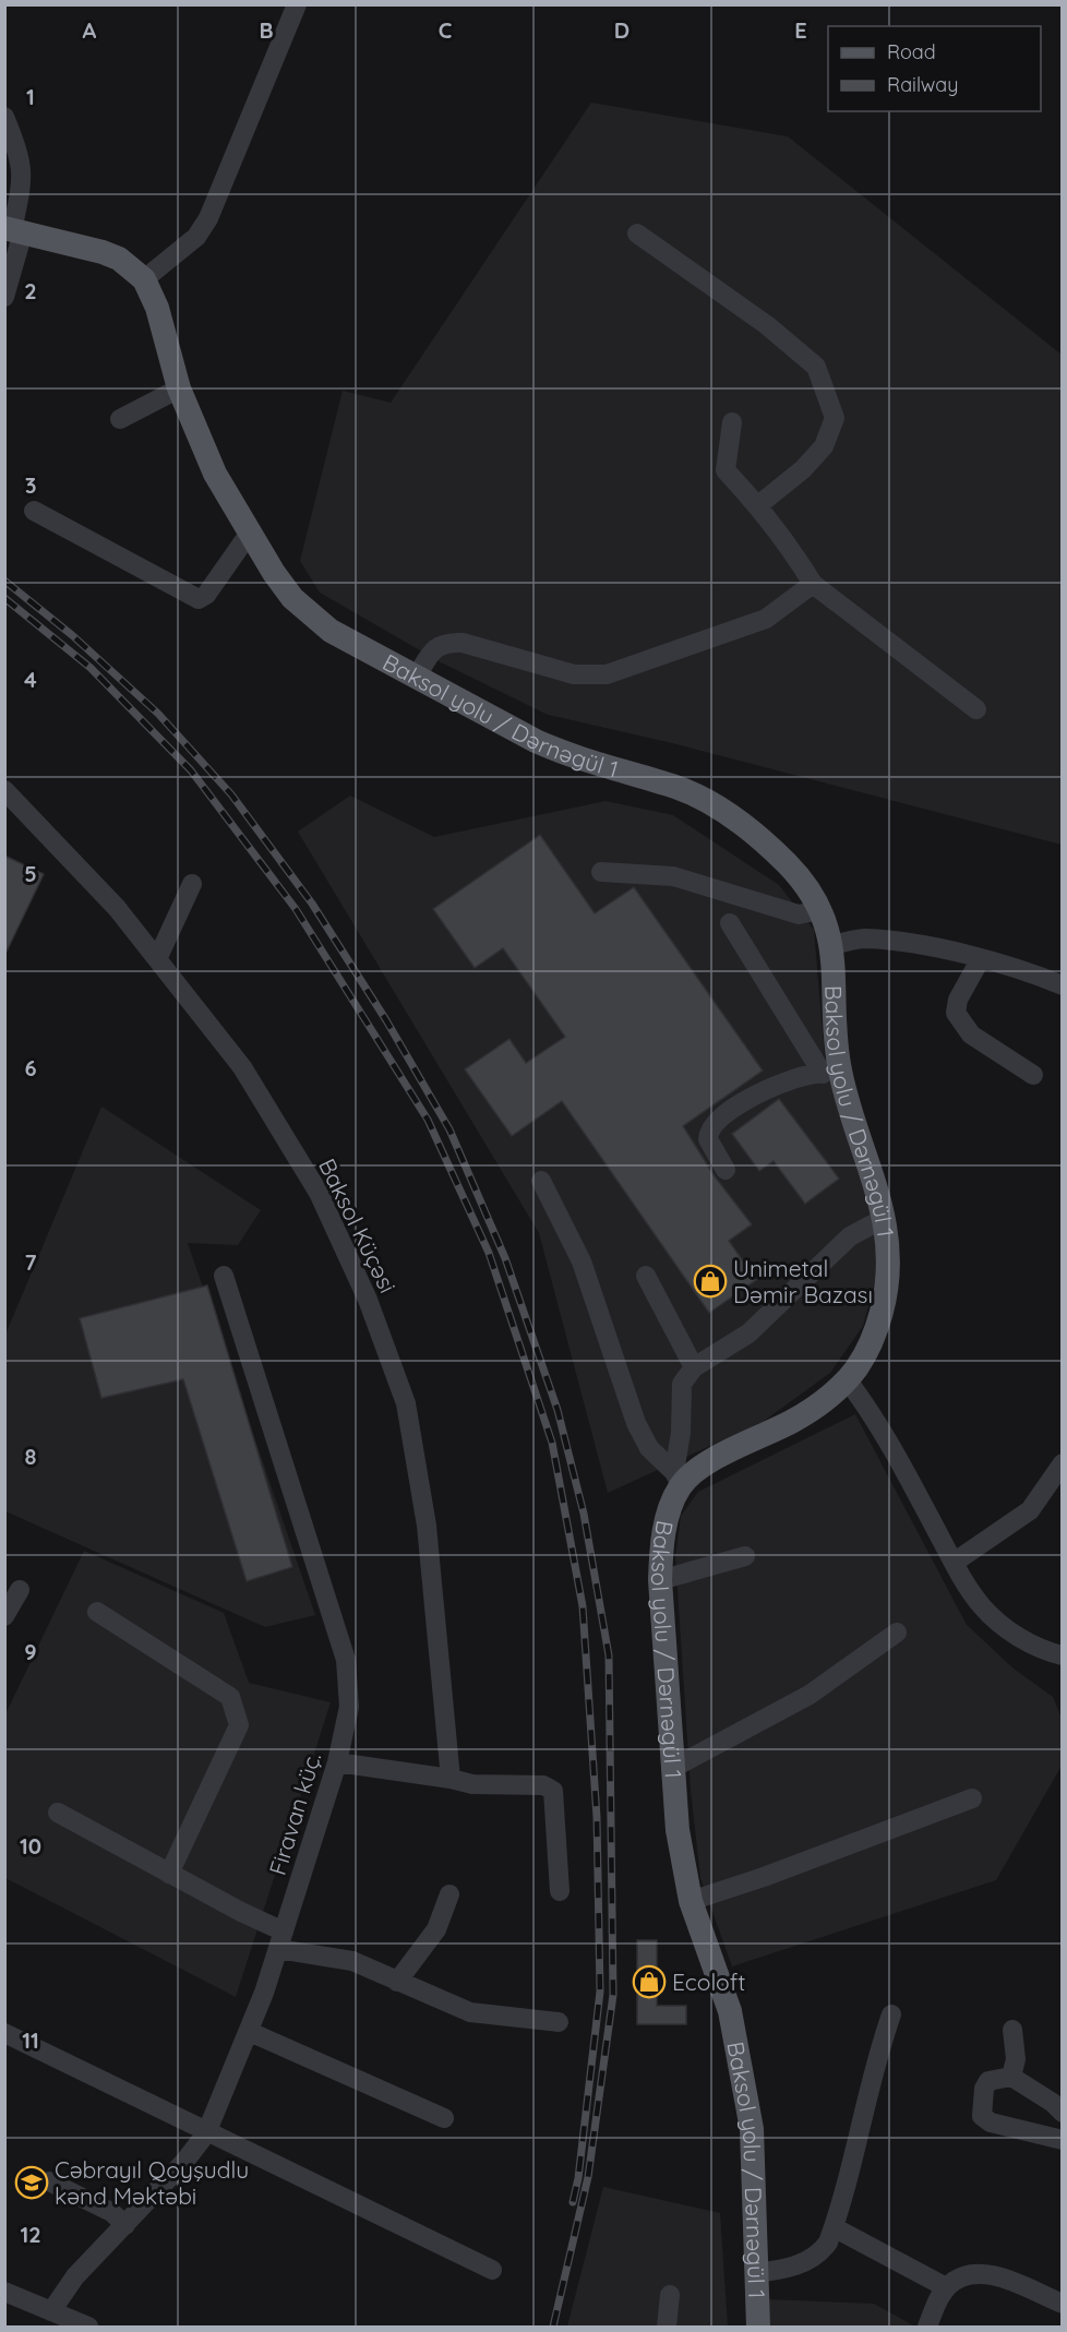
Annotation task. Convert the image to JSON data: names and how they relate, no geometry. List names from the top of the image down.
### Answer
{
  "streets": {
    "main road": ["Baksol yolu / Dərnəgül 1"],
    "street": ["Baksol Küçəsi", "Firavan küç."]
  },
  "places": {
    "shop": ["Unimetal Dəmir Bazası", "Ecoloft"],
    "school or university": ["Cəbrayıl Qoyşudlu kənd Məktəbi"]
  },
  "legend": ["Road", "Railway"],
  "grid": {
    "columns": [
      "A",
      "B",
      "C",
      "D",
      "E"
    ],
    "rows": [
      "1",
      "2",
      "3",
      "4",
      "5",
      "6",
      "7",
      "8",
      "9",
      "10",
      "11",
      "12"
    ]
  }
}
